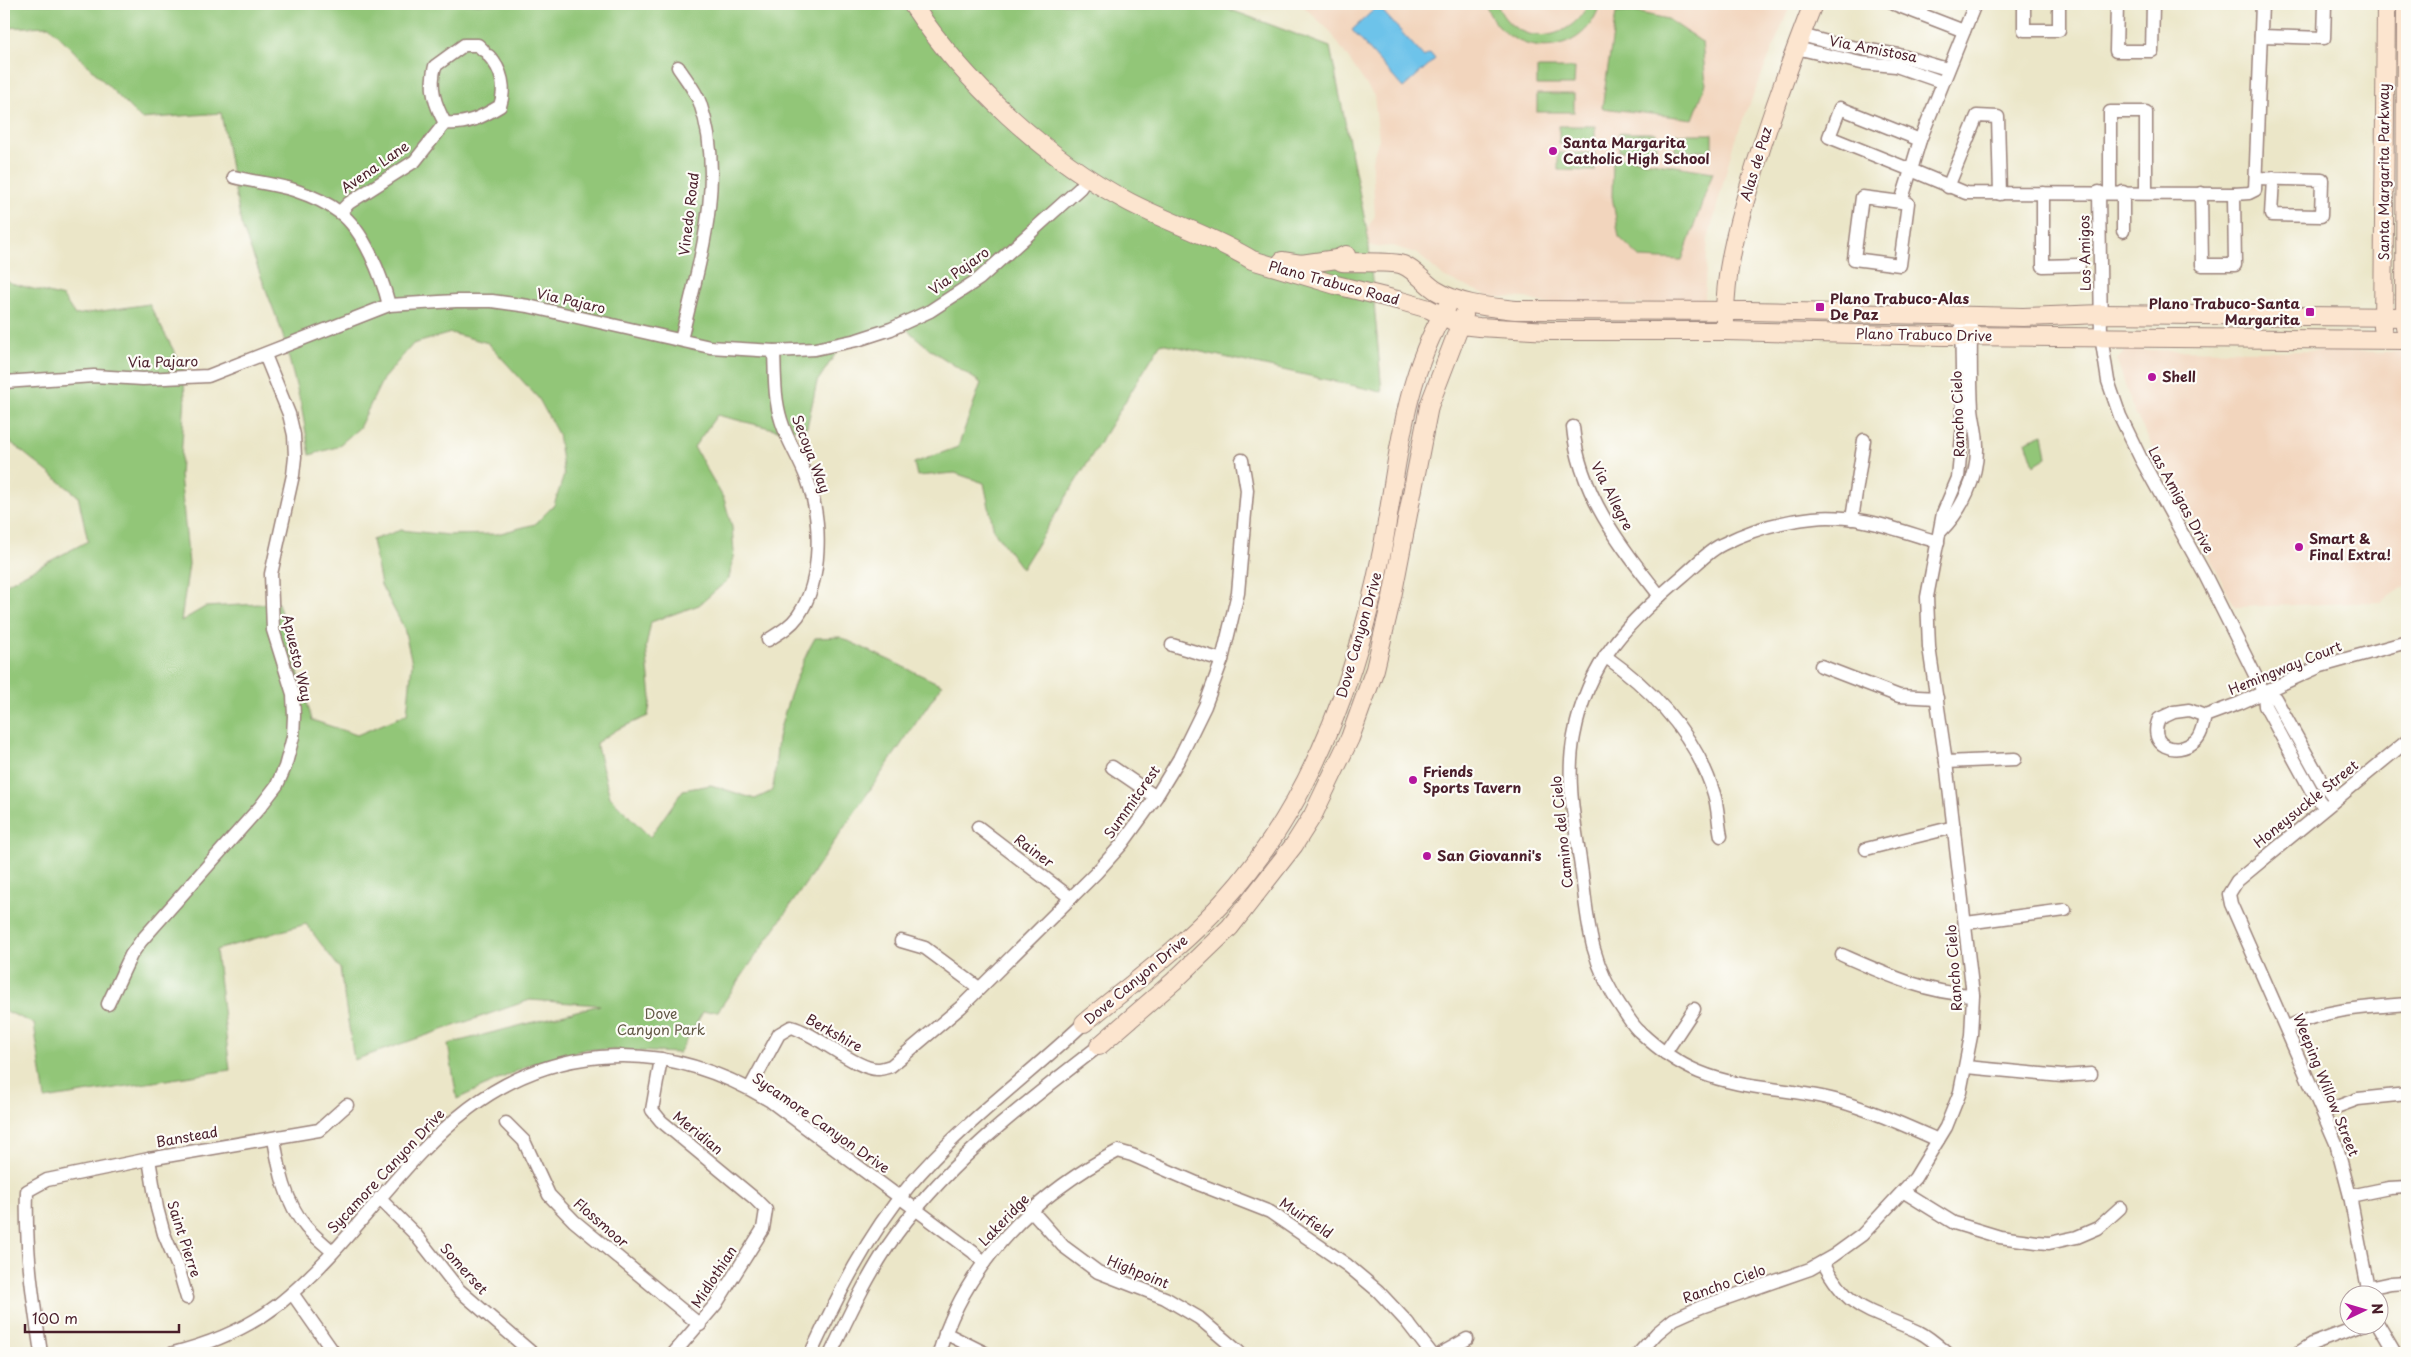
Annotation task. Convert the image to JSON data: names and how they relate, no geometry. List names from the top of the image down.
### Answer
{
  "streets": {
    "street": [
      "Via Amistosa",
      "Alas de Paz",
      "Avena Lane",
      "Santa Margarita Parkway",
      "Vinedo Road",
      "Los Amigos",
      "Via Pajaro",
      "Plano Trabuco Road",
      "Plano Trabuco Drive",
      "Rancho Cielo",
      "Secoya Way",
      "Via Allegre",
      "Las Amigas Drive",
      "Dove Canyon Drive",
      "Apuesto Way",
      "Hemingway Court",
      "Summitcrest",
      "Honeysuckle Street",
      "Camino del Cielo",
      "Rainer",
      "Berkshire",
      "Weeping Willow Street",
      "Sycamore Canyon Drive",
      "Meridian",
      "Banstead",
      "Muirfield",
      "Lakeridge",
      "Flossmoor",
      "Saint Pierre",
      "Somerset",
      "Highpoint",
      "Midlothian"
    ]
  },
  "crossings": [
    ["Via Amistosa", "Alas de Paz"],
    ["Alas de Paz", "Plano Trabuco Drive"],
    ["Santa Margarita Parkway", "Plano Trabuco Drive"],
    ["Vinedo Road", "Via Pajaro"],
    ["Los Amigos", "Plano Trabuco Drive"],
    ["Los Amigos", "Las Amigas Drive"],
    ["Via Pajaro", "Plano Trabuco Road"],
    ["Via Pajaro", "Secoya Way"],
    ["Via Pajaro", "Apuesto Way"],
    ["Plano Trabuco Road", "Plano Trabuco Drive"],
    ["Plano Trabuco Road", "Dove Canyon Drive"],
    ["Plano Trabuco Drive", "Rancho Cielo"],
    ["Plano Trabuco Drive", "Las Amigas Drive"],
    ["Plano Trabuco Drive", "Dove Canyon Drive"],
    ["Rancho Cielo", "Camino del Cielo"],
    ["Via Allegre", "Camino del Cielo"],
    ["Las Amigas Drive", "Hemingway Court"],
    ["Las Amigas Drive", "Honeysuckle Street"],
    ["Dove Canyon Drive", "Sycamore Canyon Drive"],
    ["Summitcrest", "Rainer"],
    ["Summitcrest", "Berkshire"],
    ["Honeysuckle Street", "Weeping Willow Street"],
    ["Berkshire", "Sycamore Canyon Drive"],
    ["Sycamore Canyon Drive", "Meridian"],
    ["Sycamore Canyon Drive", "Lakeridge"],
    ["Sycamore Canyon Drive", "Somerset"],
    ["Meridian", "Midlothian"],
    ["Banstead", "Saint Pierre"],
    ["Muirfield", "Lakeridge"],
    ["Lakeridge", "Highpoint"],
    ["Flossmoor", "Midlothian"]
  ],
  "parks": ["Dove Canyon Park"],
  "places": {
    "other": [
      "Santa Margarita Catholic High School",
      "Shell",
      "Smart & Final Extra!",
      "Friends Sports Tavern",
      "San Giovanni's"
    ],
    "transit": ["Plano Trabuco-Alas De Paz", "Plano Trabuco-Santa Margarita"]
  },
  "scale_bar": "100 m",
  "north": "right"
}
